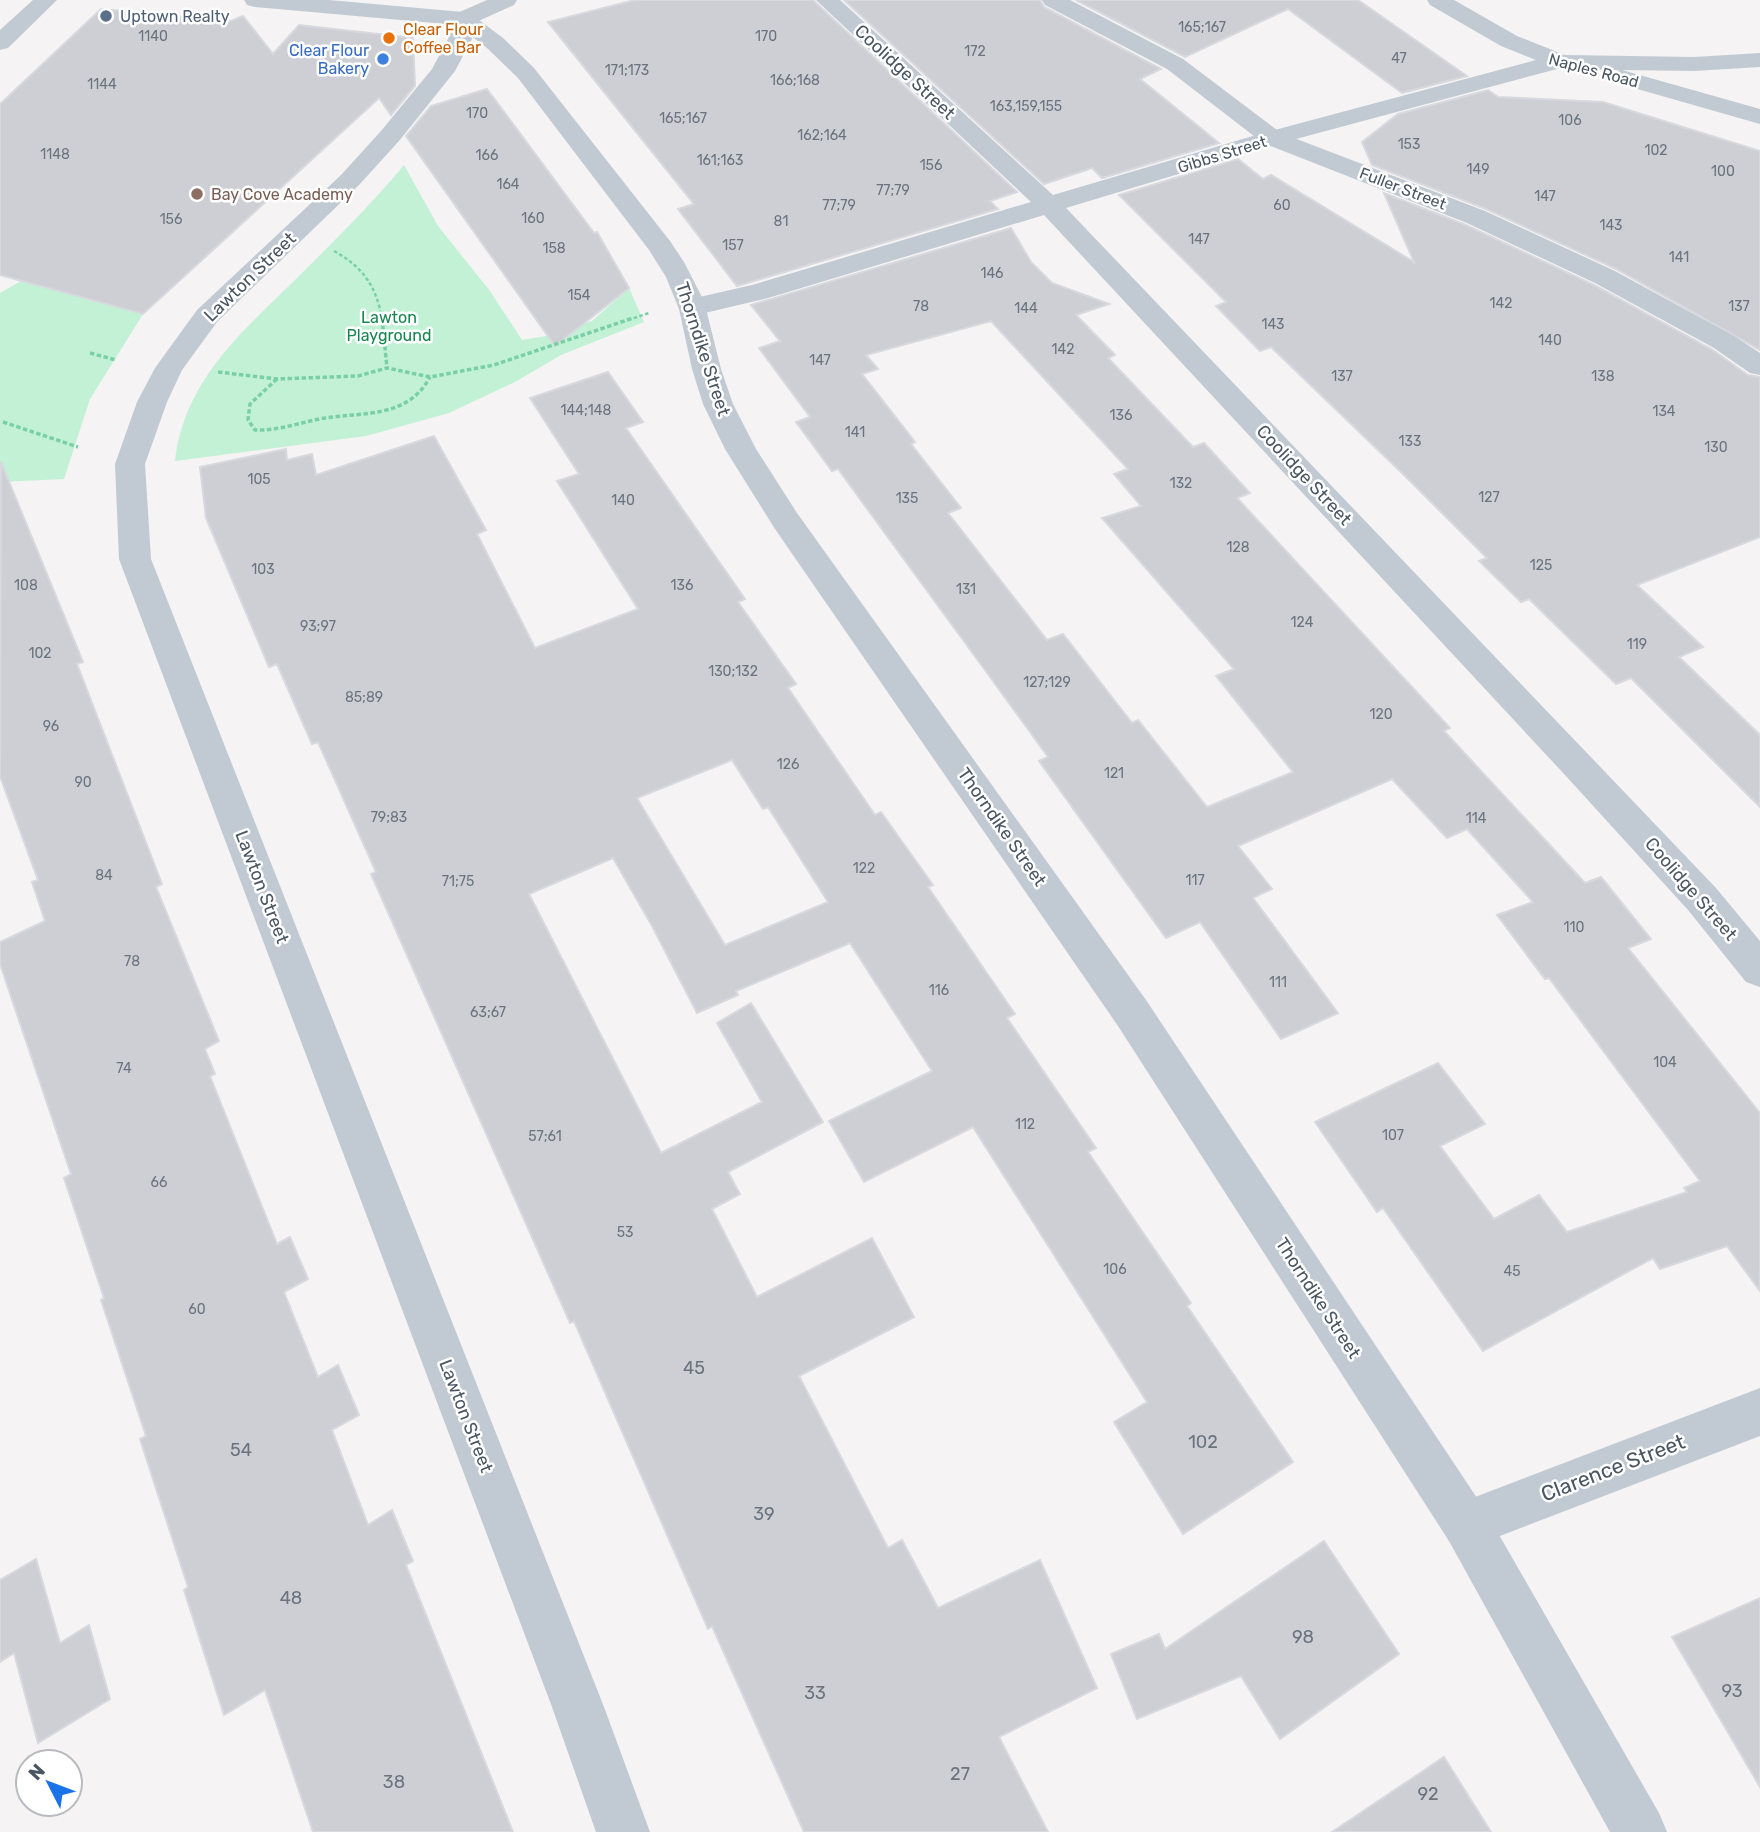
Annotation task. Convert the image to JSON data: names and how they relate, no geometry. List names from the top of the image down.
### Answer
{
  "streets": {
    "street": [
      "Naples Road",
      "Coolidge Street",
      "Gibbs Street",
      "Fuller Street",
      "Lawton Street",
      "Thorndike Street",
      "Clarence Street"
    ]
  },
  "crossings": [
    ["Naples Road", "Gibbs Street"],
    ["Coolidge Street", "Gibbs Street"],
    ["Gibbs Street", "Fuller Street"],
    ["Gibbs Street", "Thorndike Street"],
    ["Lawton Street", "Thorndike Street"],
    ["Thorndike Street", "Clarence Street"]
  ],
  "parks": ["Lawton Playground"],
  "places": [
    "Uptown Realty",
    "Clear Flour Coffee Bar",
    "Clear Flour Bakery",
    "Bay Cove Academy"
  ],
  "house_numbers": [
    "165;167",
    "1140",
    "170",
    "172",
    "47",
    "171;173",
    "166;168",
    "1144",
    "163,159,155",
    "170",
    "165;167",
    "106",
    "162;164",
    "153",
    "102",
    "1148",
    "166",
    "161;163",
    "156",
    "149",
    "100",
    "164",
    "77;79",
    "147",
    "77;79",
    "60",
    "160",
    "156",
    "81",
    "143",
    "147",
    "157",
    "158",
    "141",
    "146",
    "154",
    "142",
    "78",
    "137",
    "144",
    "143",
    "140",
    "142",
    "147",
    "137",
    "138",
    "144;148",
    "134",
    "136",
    "141",
    "133",
    "130",
    "105",
    "132",
    "127",
    "135",
    "140",
    "128",
    "125",
    "103",
    "108",
    "136",
    "131",
    "124",
    "93;97",
    "119",
    "102",
    "130;132",
    "127;129",
    "85;89",
    "120",
    "96",
    "126",
    "121",
    "90",
    "79;83",
    "114",
    "122",
    "84",
    "117",
    "71;75",
    "110",
    "78",
    "111",
    "116",
    "63;67",
    "104",
    "74",
    "112",
    "107",
    "57;61",
    "66",
    "53",
    "106",
    "45",
    "60",
    "45",
    "102",
    "54",
    "39",
    "48",
    "98",
    "93",
    "33",
    "27",
    "38",
    "92"
  ],
  "north": "top left"
}
